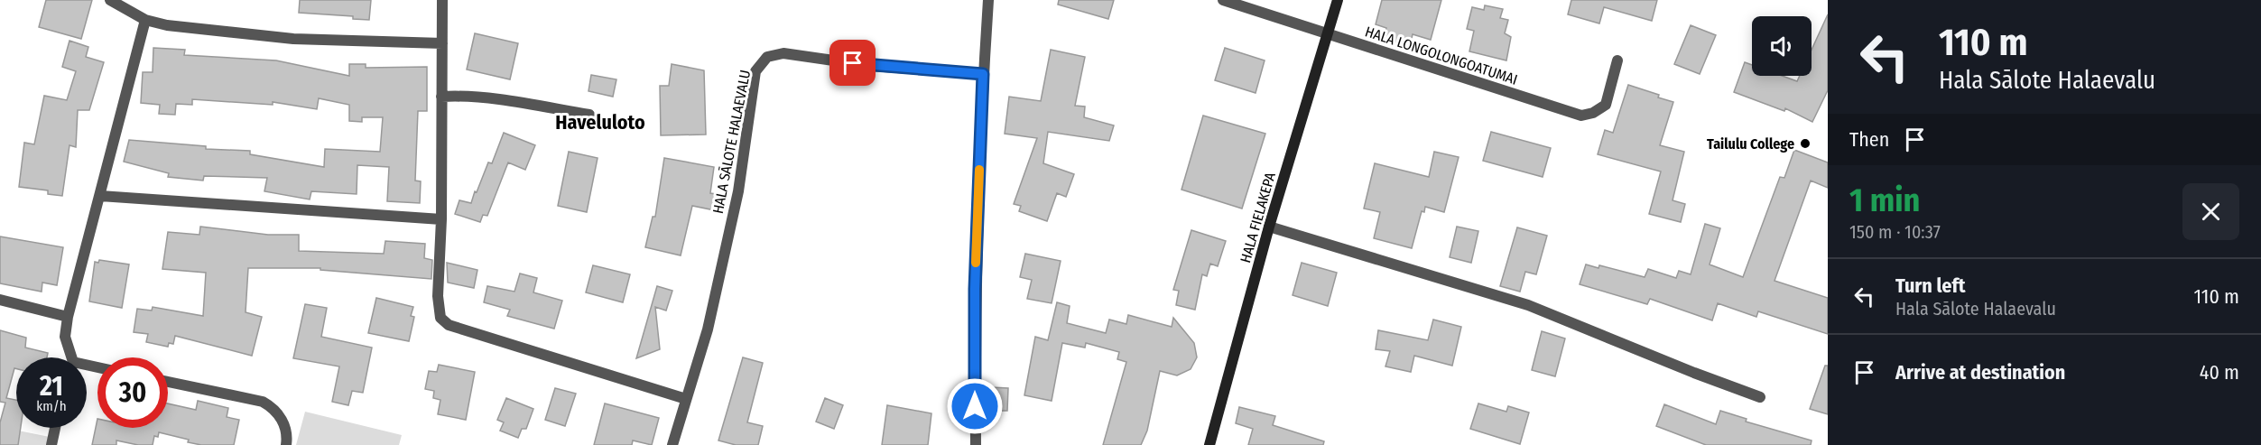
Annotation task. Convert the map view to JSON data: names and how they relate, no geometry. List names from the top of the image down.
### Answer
{
  "streets": {
    "street": ["HALA LONGOLONGOATUMAI", "HALA SĀLOTE HALAEVALU", "HALA FIELAKEPA"]
  },
  "crossings": [
    ["HALA LONGOLONGOATUMAI", "HALA FIELAKEPA"]
  ],
  "districts": ["Haveluloto"],
  "places": ["Tailulu College"],
  "page": {
    "turn": ["110 m", "Hala Sālote Halaevalu"],
    "then": "Then",
    "heading": ["1 min", "150 m · 10:37"],
    "list": [
      {
        "name": "Turn left",
        "note": "Hala Sālote Halaevalu",
        "value": "110 m"
      },
      {
        "name": "Arrive at destination",
        "value": "40 m"
      }
    ],
    "speed": "21 km/h",
    "limit": "30"
  }
}
